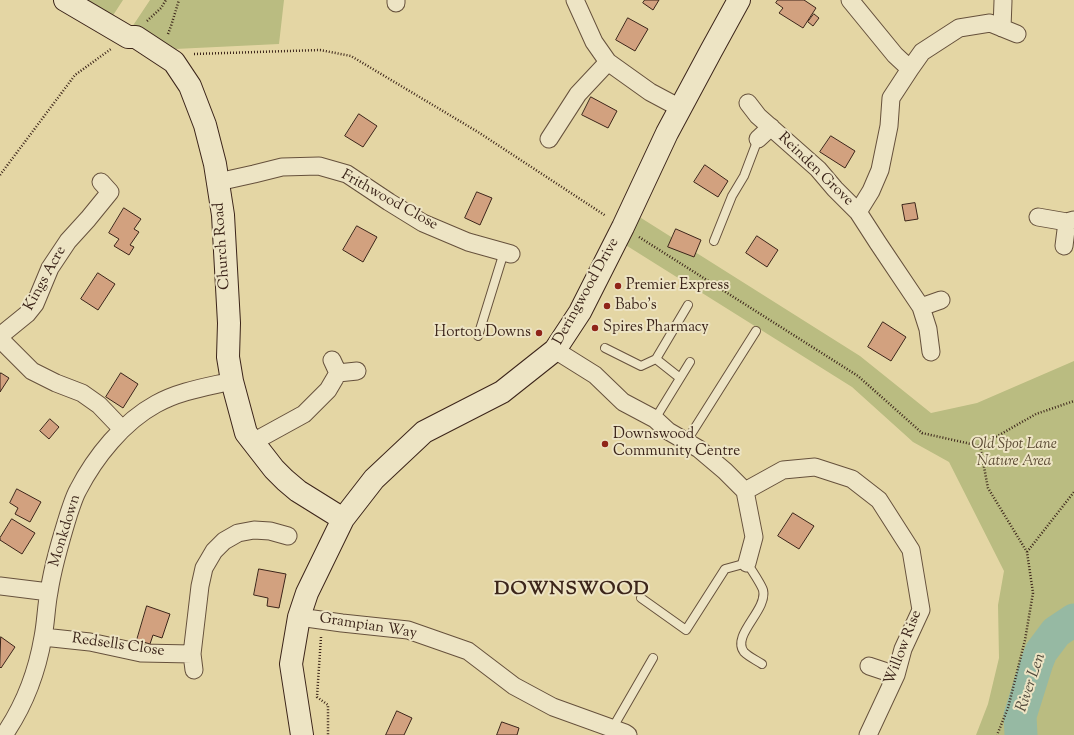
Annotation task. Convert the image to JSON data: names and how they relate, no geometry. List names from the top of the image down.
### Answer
{
  "streets": {
    "street": [
      "Reinden Grove",
      "Frithwood Close",
      "Church Road",
      "Kings Acre",
      "Deringwood Drive",
      "Monkdown",
      "Grampian Way",
      "Redsells Close",
      "Willow Rise"
    ]
  },
  "crossings": [
    ["Frithwood Close", "Church Road"],
    ["Church Road", "Deringwood Drive"],
    ["Church Road", "Monkdown"],
    ["Kings Acre", "Monkdown"],
    ["Deringwood Drive", "Grampian Way"],
    ["Monkdown", "Redsells Close"]
  ],
  "districts": ["DOWNSWOOD"],
  "water": ["River Len"],
  "parks": ["Old Spot Lane Nature Area"],
  "places": [
    "Premier Express",
    "Babo's",
    "Spires Pharmacy",
    "Horton Downs",
    "Downswood Community Centre"
  ]
}
